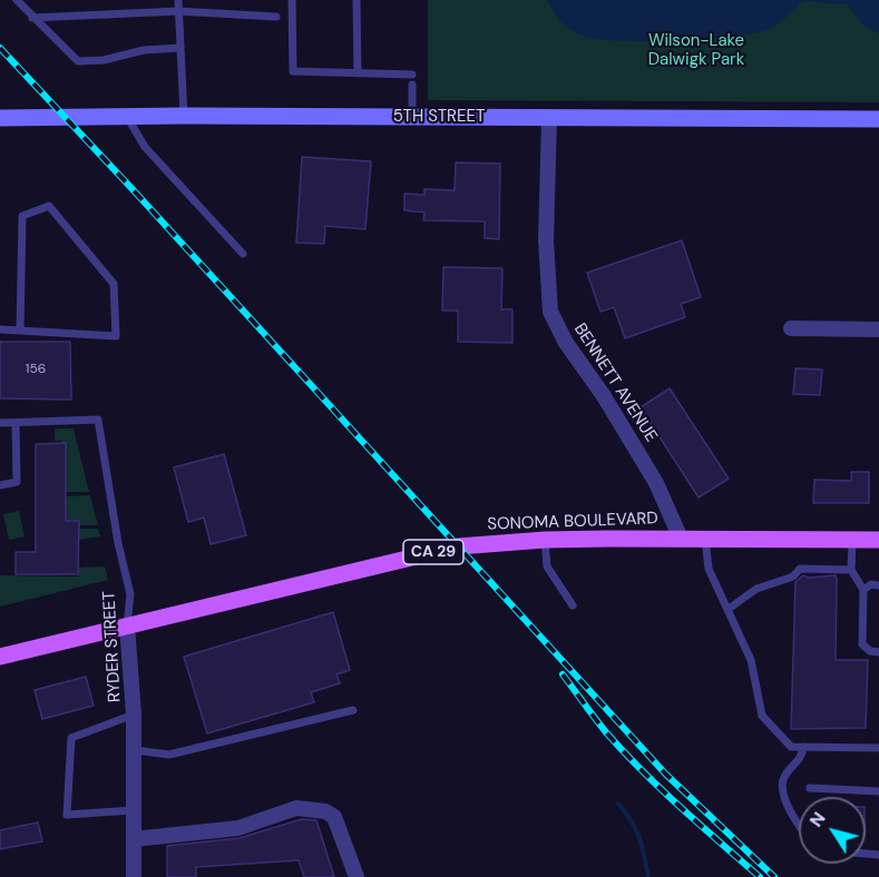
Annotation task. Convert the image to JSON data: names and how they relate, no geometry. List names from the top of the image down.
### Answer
{
  "streets": {
    "main road": ["SONOMA BOULEVARD", "CA 29"],
    "street": ["5TH STREET", "BENNETT AVENUE", "RYDER STREET"]
  },
  "crossings": [
    ["5TH STREET", "BENNETT AVENUE"],
    ["BENNETT AVENUE", "SONOMA BOULEVARD"],
    ["SONOMA BOULEVARD", "RYDER STREET"]
  ],
  "parks": ["Wilson-Lake Dalwigk Park"],
  "house_numbers": ["156"],
  "north": "top left"
}
